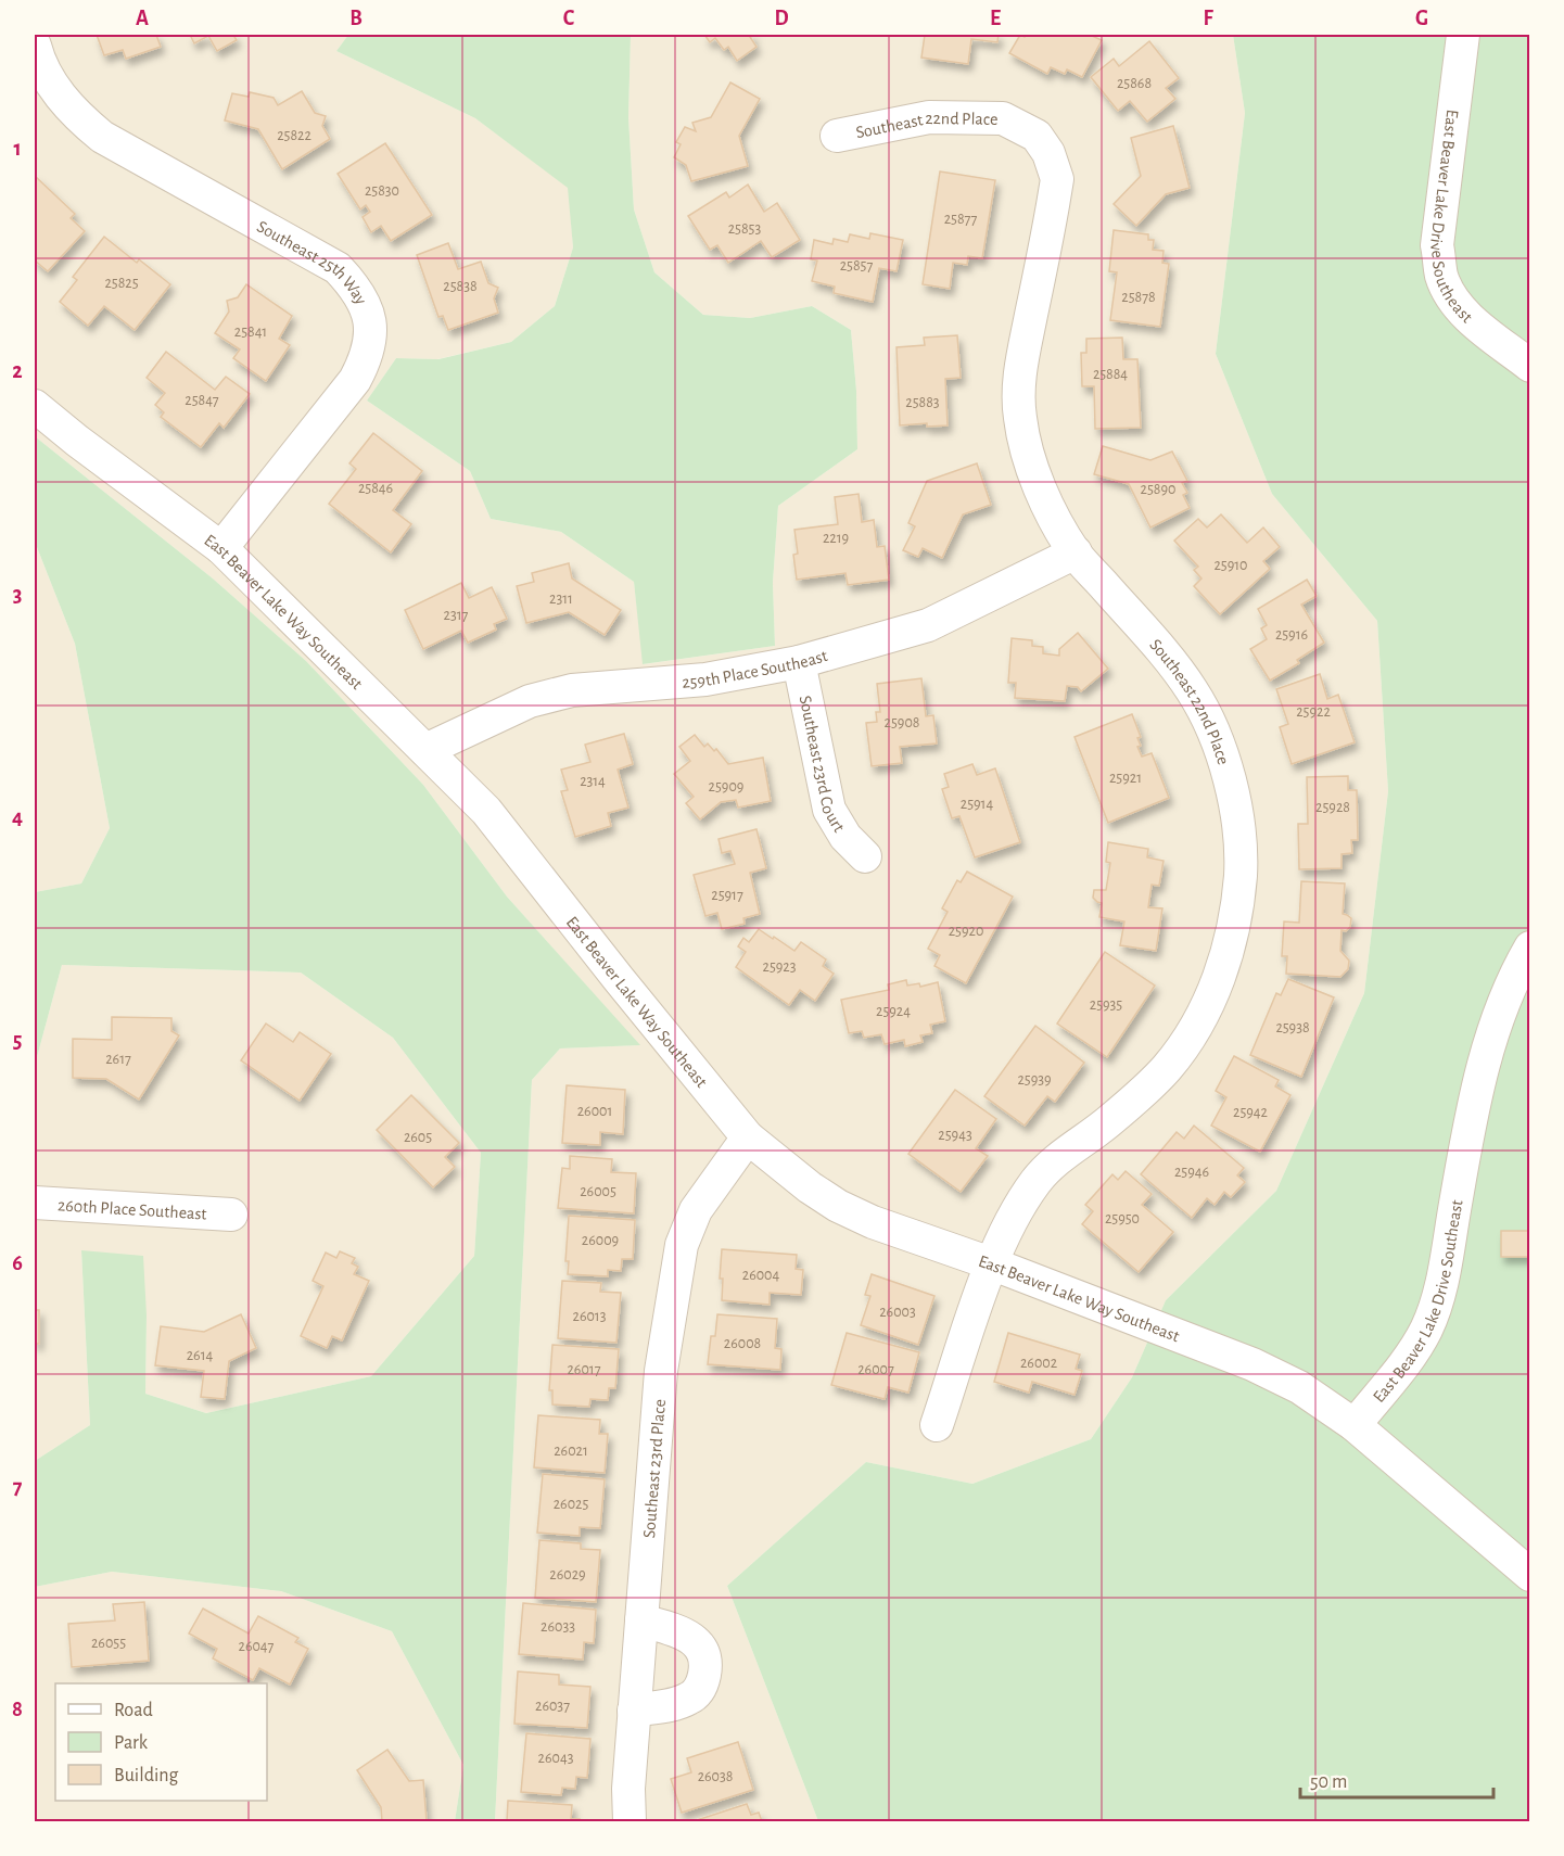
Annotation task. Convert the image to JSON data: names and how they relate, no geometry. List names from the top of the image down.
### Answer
{
  "streets": {
    "street": [
      "Southeast 22nd Place",
      "East Beaver Lake Drive Southeast",
      "Southeast 25th Way",
      "East Beaver Lake Way Southeast",
      "259th Place Southeast",
      "Southeast 23rd Court",
      "260th Place Southeast",
      "Southeast 23rd Place"
    ]
  },
  "crossings": [
    ["Southeast 22nd Place", "East Beaver Lake Way Southeast"],
    ["Southeast 22nd Place", "259th Place Southeast"],
    ["East Beaver Lake Drive Southeast", "East Beaver Lake Way Southeast"],
    ["Southeast 25th Way", "East Beaver Lake Way Southeast"],
    ["East Beaver Lake Way Southeast", "259th Place Southeast"],
    ["East Beaver Lake Way Southeast", "Southeast 23rd Place"],
    ["259th Place Southeast", "Southeast 23rd Court"]
  ],
  "house_numbers": [
    "25868",
    "25822",
    "25830",
    "25877",
    "25853",
    "25857",
    "25825",
    "25838",
    "25878",
    "25841",
    "25884",
    "25847",
    "25883",
    "25846",
    "25890",
    "2219",
    "25910",
    "2311",
    "2317",
    "25916",
    "25922",
    "25908",
    "25921",
    "2314",
    "25909",
    "25914",
    "25928",
    "25917",
    "25920",
    "25923",
    "25935",
    "25924",
    "25938",
    "2617",
    "25939",
    "26001",
    "25942",
    "25943",
    "2605",
    "25946",
    "26005",
    "25950",
    "26009",
    "26004",
    "26003",
    "26013",
    "26008",
    "2614",
    "26002",
    "26017",
    "26007",
    "26021",
    "26025",
    "26029",
    "26033",
    "26055",
    "26047",
    "26037",
    "26043",
    "26038"
  ],
  "legend": ["Road", "Park", "Building"],
  "scale_bar": "50 m",
  "grid": {
    "columns": [
      "A",
      "B",
      "C",
      "D",
      "E",
      "F",
      "G"
    ],
    "rows": [
      "1",
      "2",
      "3",
      "4",
      "5",
      "6",
      "7",
      "8"
    ]
  }
}
